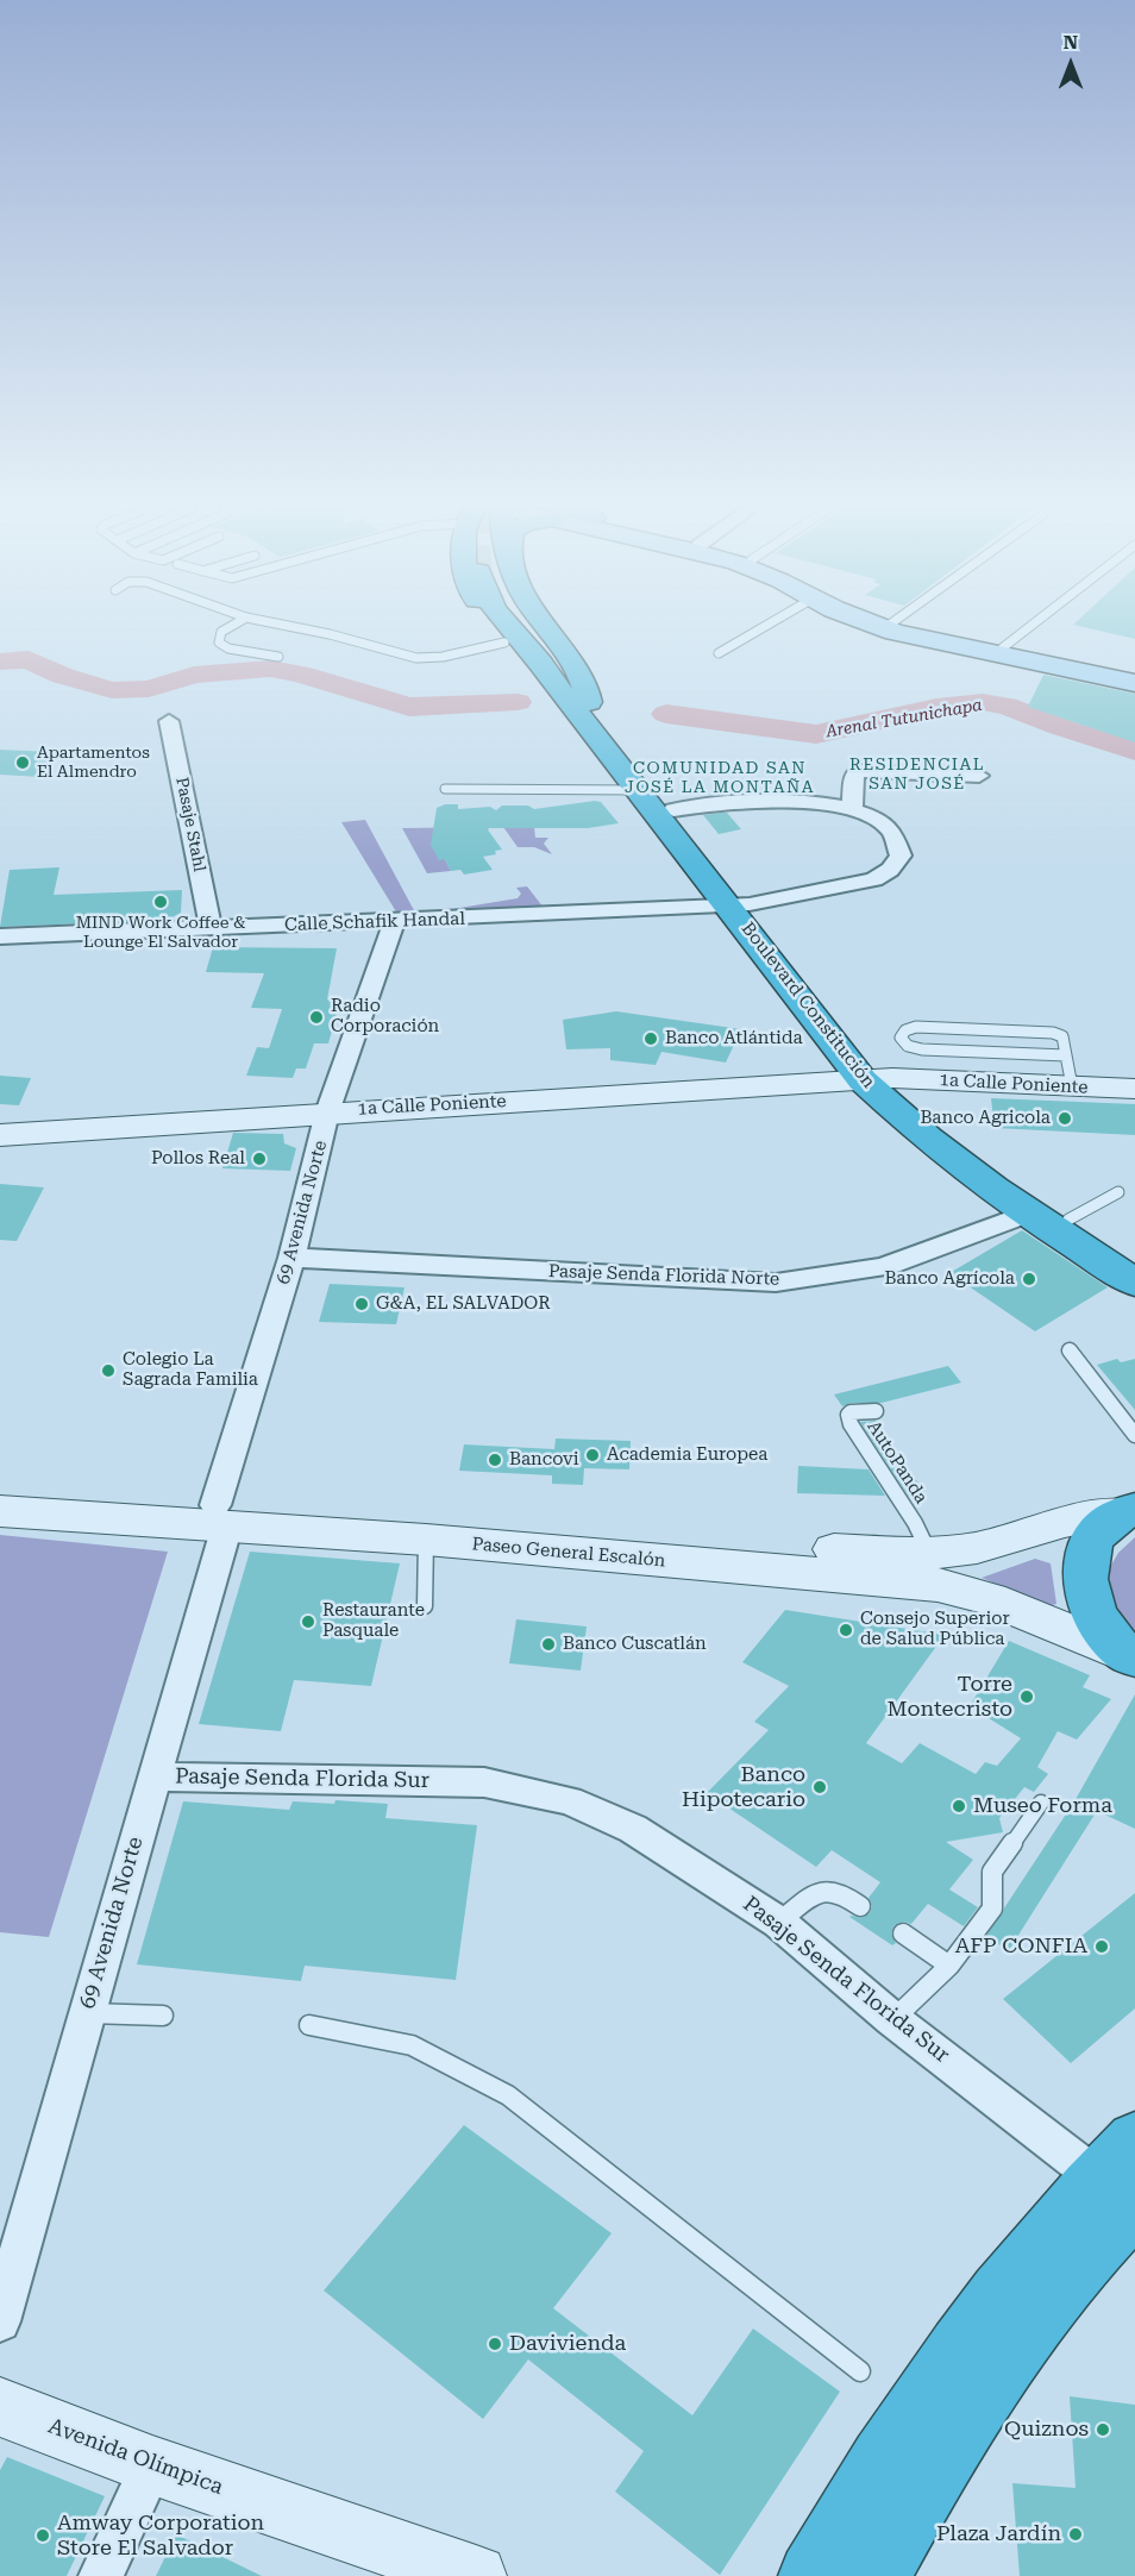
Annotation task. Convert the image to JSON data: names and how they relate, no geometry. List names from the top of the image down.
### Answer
{
  "streets": {
    "highway": ["Boulevard Constitución"],
    "main road": ["1a Calle Poniente", "Paseo General Escalón", "Avenida Olímpica"],
    "street": [
      "Pasaje Stahl",
      "Calle Schafik Handal",
      "69 Avenida Norte",
      "Pasaje Senda Florida Norte",
      "Pasaje Senda Florida Sur"
    ],
    "lane": ["AutoPanda"]
  },
  "crossings": [
    ["Pasaje Stahl", "Calle Schafik Handal"],
    ["Calle Schafik Handal", "Boulevard Constitución"],
    ["Calle Schafik Handal", "69 Avenida Norte"],
    ["Boulevard Constitución", "1a Calle Poniente"],
    ["Boulevard Constitución", "Pasaje Senda Florida Norte"],
    ["1a Calle Poniente", "69 Avenida Norte"],
    ["69 Avenida Norte", "Pasaje Senda Florida Norte"],
    ["69 Avenida Norte", "Paseo General Escalón"],
    ["69 Avenida Norte", "Pasaje Senda Florida Sur"],
    ["AutoPanda", "Paseo General Escalón"]
  ],
  "districts": ["RESIDENCIAL SAN JOSÉ", "COMUNIDAD SAN JOSÉ LA MONTAÑA"],
  "water": ["Arenal Tutunichapa"],
  "places": [
    "Apartamentos El Almendro",
    "MIND Work Coffee & Lounge El Salvador",
    "Radio Corporación",
    "Banco Atlántida",
    "Banco Agricola",
    "Pollos Real",
    "Banco Agrícola",
    "G&A, EL SALVADOR",
    "Colegio La Sagrada Familia",
    "Academia Europea",
    "Bancovi",
    "Restaurante Pasquale",
    "Consejo Superior de Salud Pública",
    "Banco Cuscatlán",
    "Torre Montecristo",
    "Banco Hipotecario",
    "Museo Forma",
    "AFP CONFIA",
    "Davivienda",
    "Quiznos",
    "Plaza Jardín",
    "Amway Corporation Store El Salvador"
  ],
  "north": "top"
}
